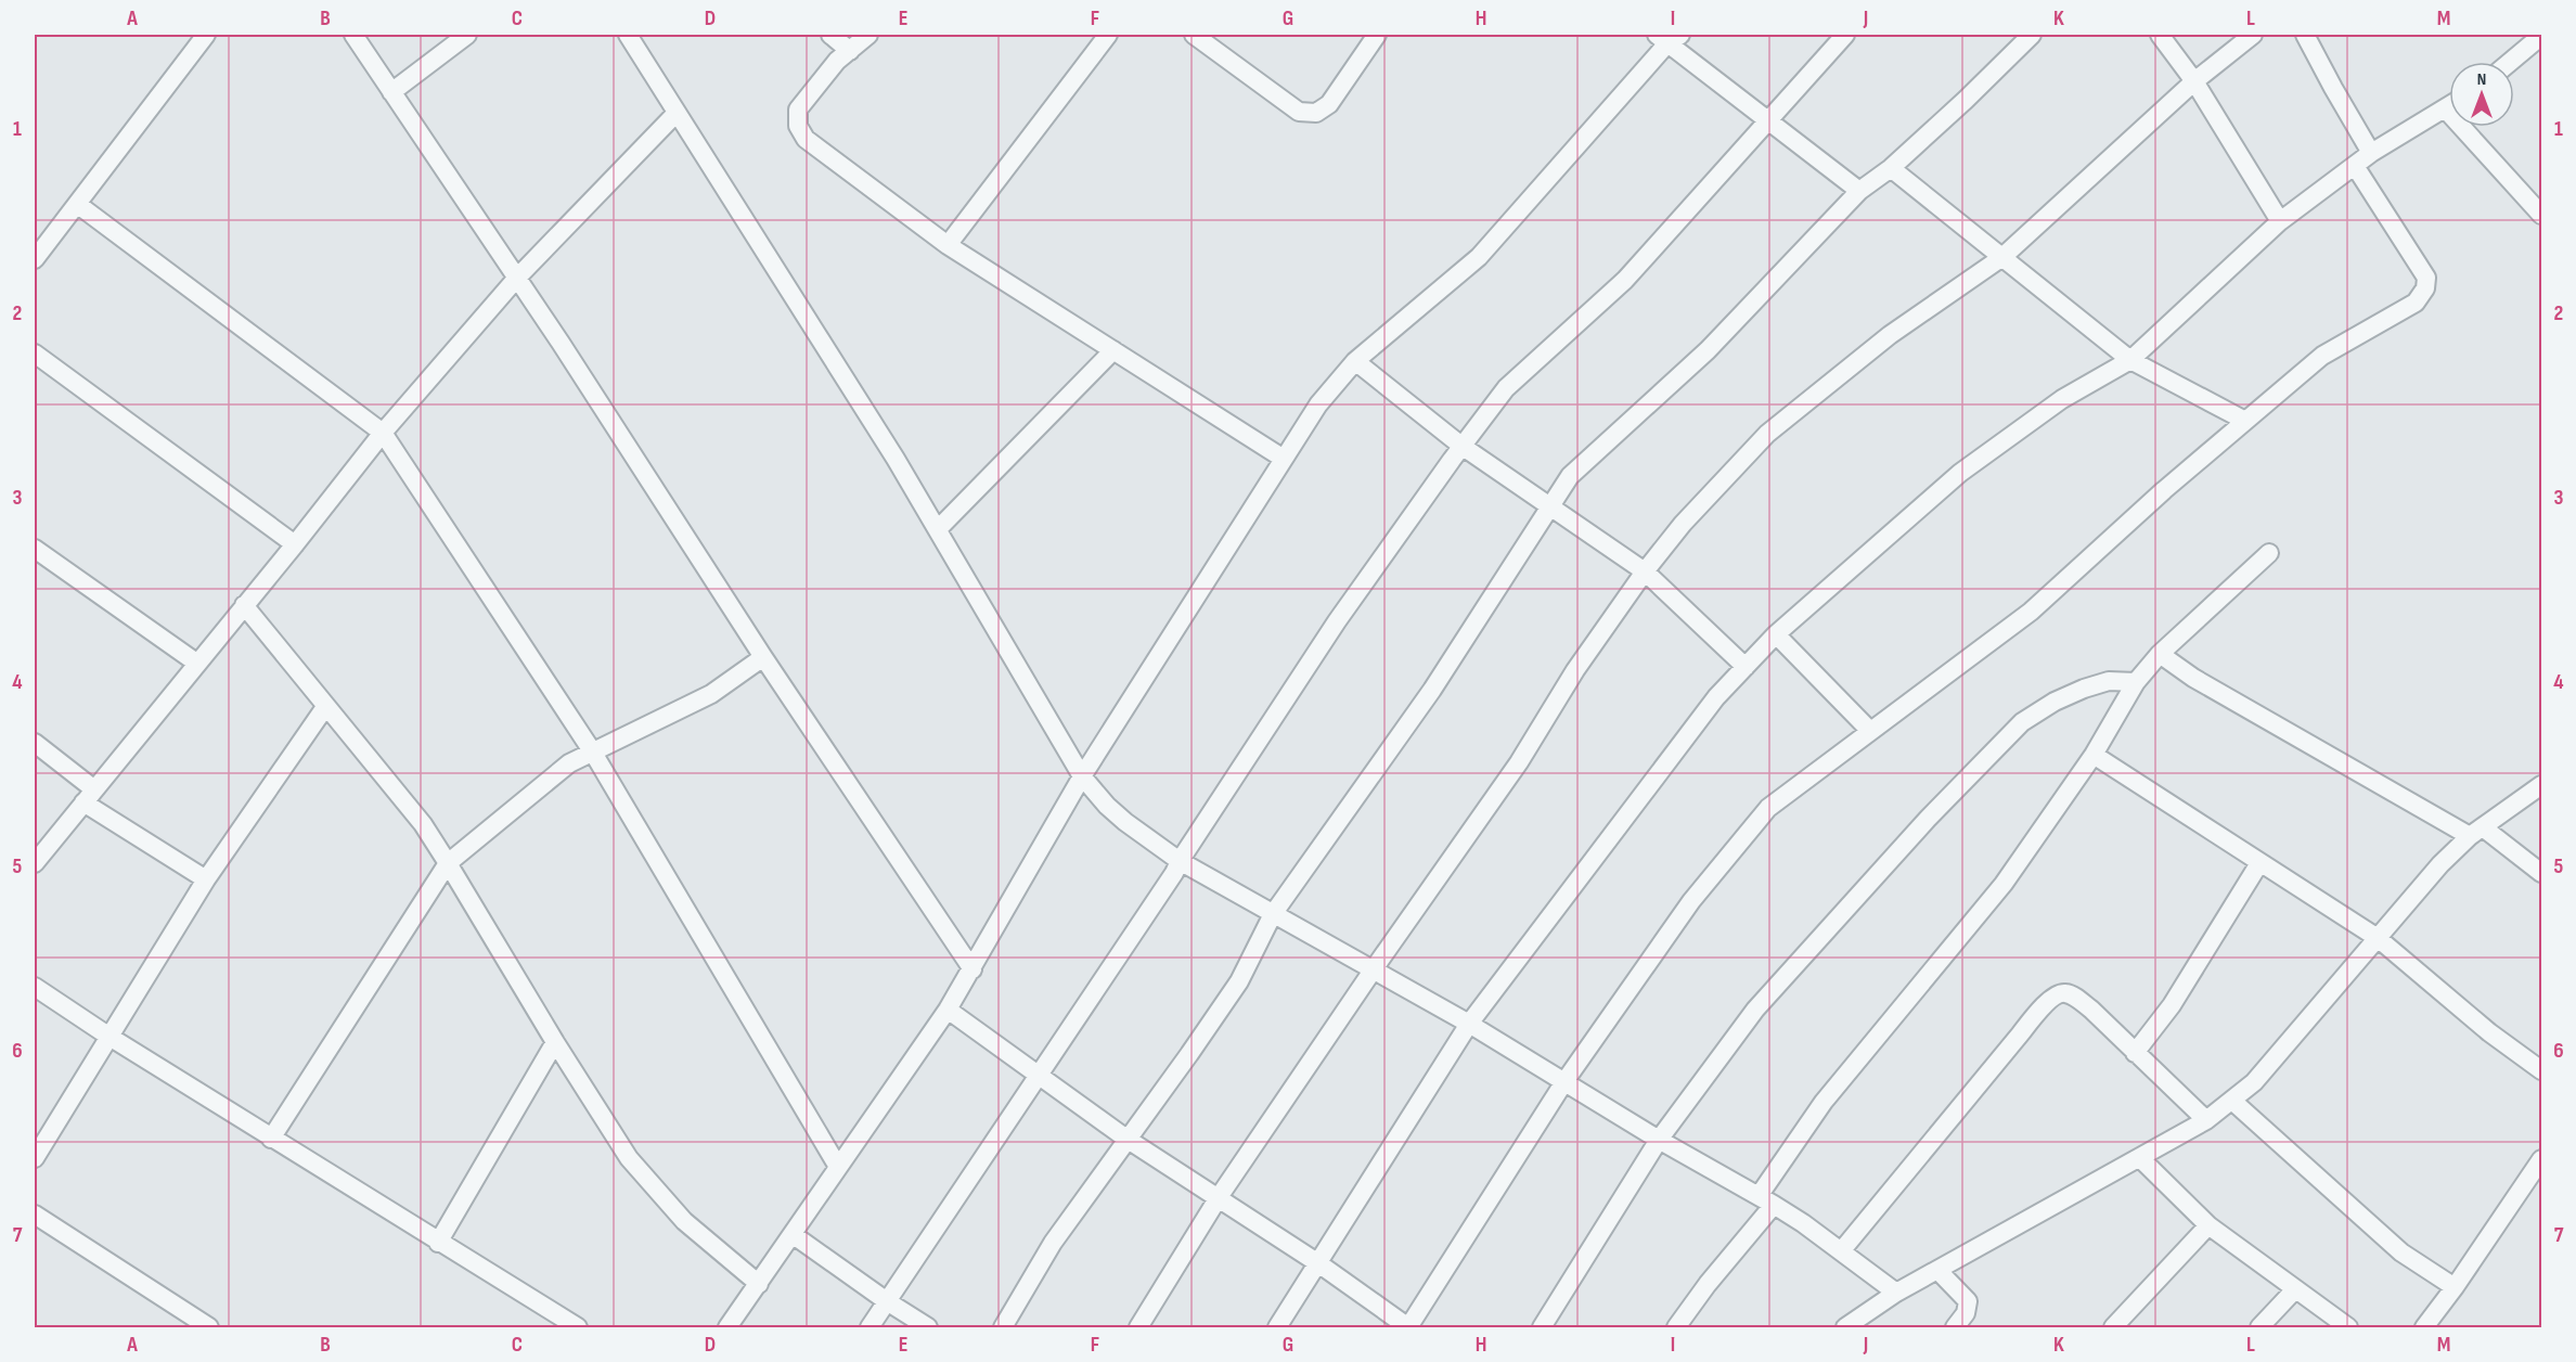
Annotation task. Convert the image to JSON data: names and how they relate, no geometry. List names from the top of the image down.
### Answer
{
  "north": "top",
  "grid": {
    "columns": [
      "A",
      "B",
      "C",
      "D",
      "E",
      "F",
      "G",
      "H",
      "I",
      "J",
      "K",
      "L",
      "M"
    ],
    "rows": [
      "1",
      "2",
      "3",
      "4",
      "5",
      "6",
      "7"
    ]
  }
}
